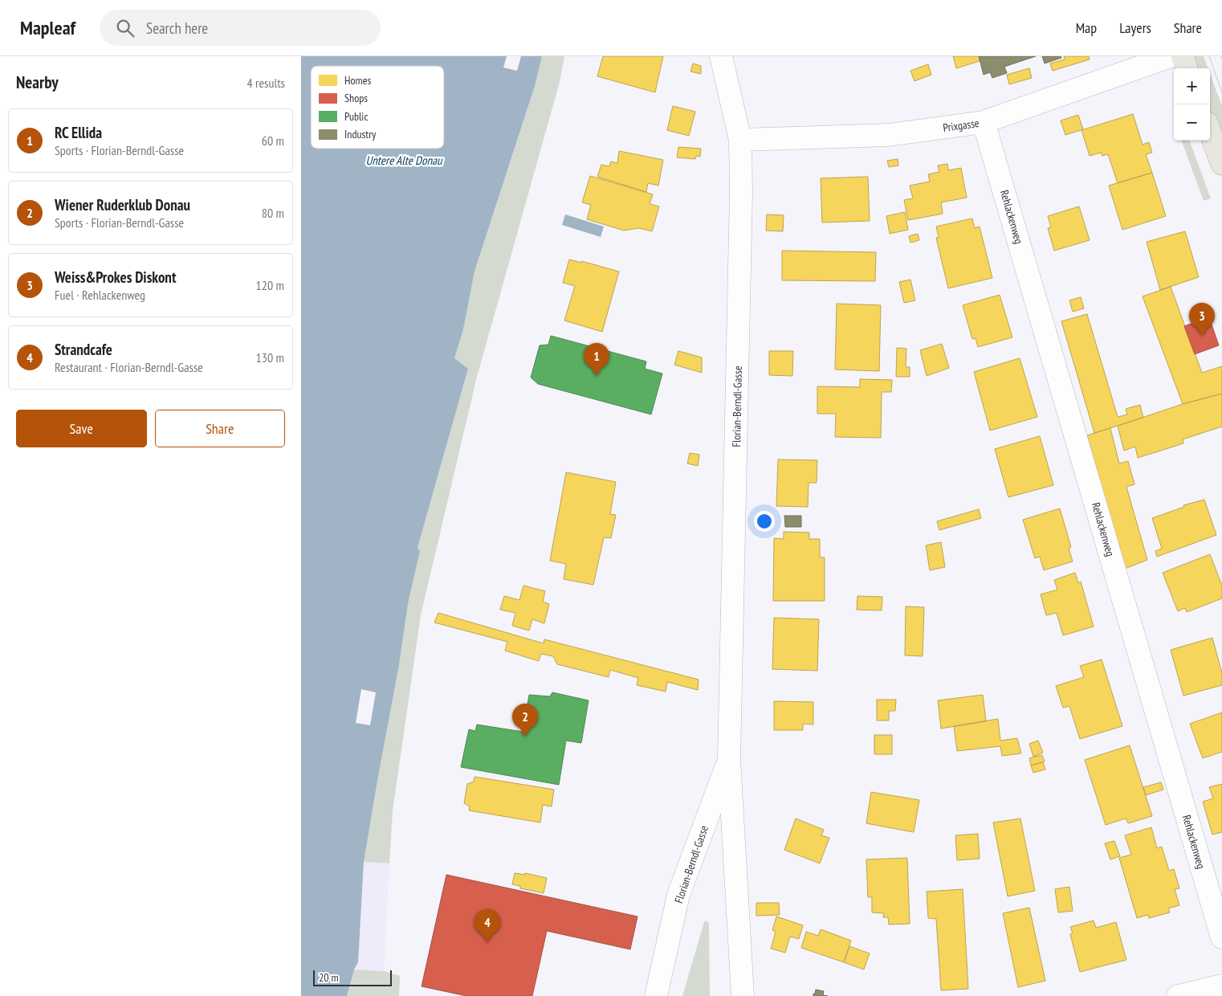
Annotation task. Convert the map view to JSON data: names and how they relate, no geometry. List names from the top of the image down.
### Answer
{
  "streets": {
    "street": ["Prixgasse", "Rehlackenweg", "Florian-Berndl-Gasse"]
  },
  "crossings": [
    ["Prixgasse", "Rehlackenweg"],
    ["Prixgasse", "Florian-Berndl-Gasse"]
  ],
  "water": ["Untere Alte Donau"],
  "legend": [
    "Homes",
    "Shops",
    "Public",
    "Industry"
  ],
  "scale_bar": "20 m",
  "page": {
    "header": "Mapleaf",
    "search": "Search here",
    "nav": ["Map", "Layers", "Share"],
    "heading": ["Nearby", "4 results"],
    "map_buttons": ["+", "−"],
    "list": [
      {
        "mark": "1",
        "name": "RC Ellida",
        "note": "Sports · Florian-Berndl-Gasse",
        "value": "60 m"
      },
      {
        "mark": "2",
        "name": "Wiener Ruderklub Donau",
        "note": "Sports · Florian-Berndl-Gasse",
        "value": "80 m"
      },
      {
        "mark": "3",
        "name": "Weiss&Prokes Diskont",
        "note": "Fuel · Rehlackenweg",
        "value": "120 m"
      },
      {
        "mark": "4",
        "name": "Strandcafe",
        "note": "Restaurant · Florian-Berndl-Gasse",
        "value": "130 m"
      }
    ],
    "pins": [
      "3",
      "1",
      "2",
      "4"
    ],
    "buttons": ["Save", "Share"],
    "scale": "20 m"
  }
}
